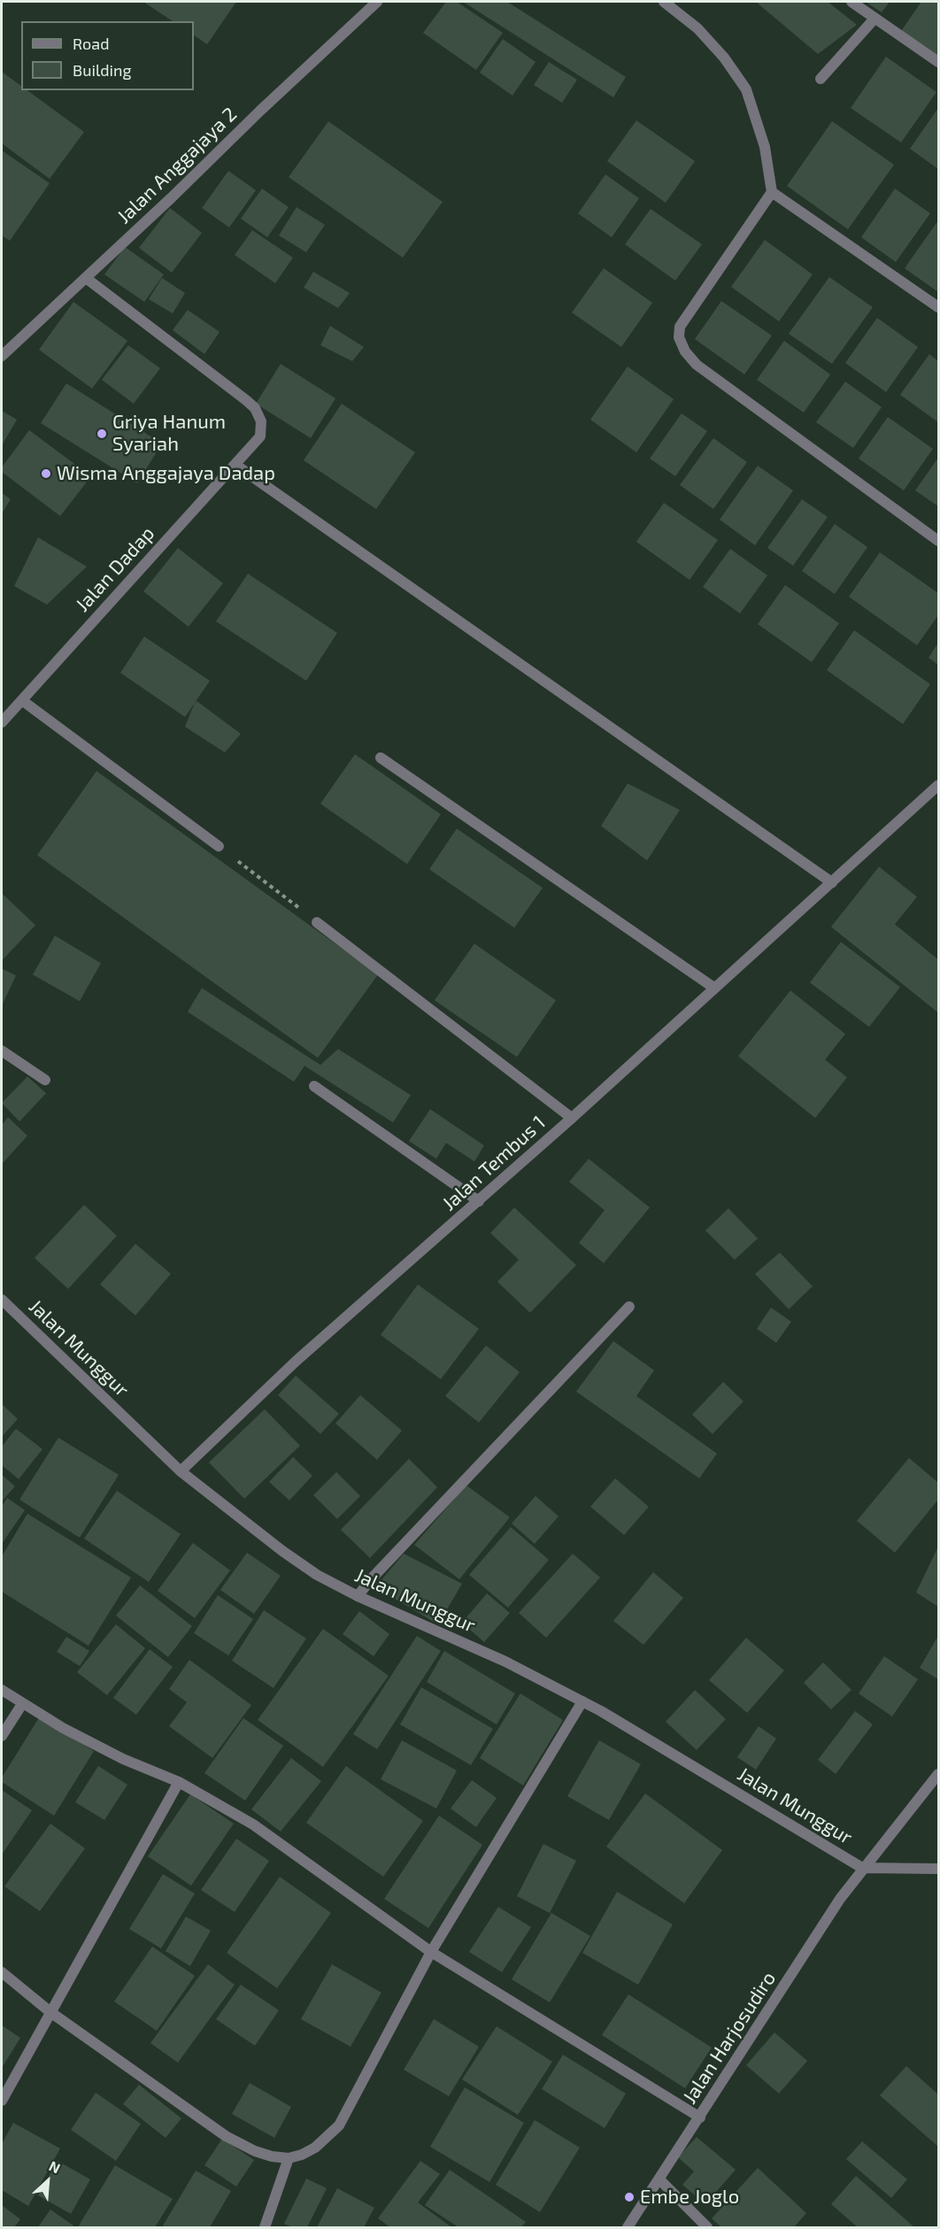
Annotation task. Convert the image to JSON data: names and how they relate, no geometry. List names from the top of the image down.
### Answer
{
  "streets": {
    "street": [
      "Jalan Anggajaya 2",
      "Jalan Dadap",
      "Jalan Tembus 1",
      "Jalan Munggur",
      "Jalan Harjosudiro"
    ]
  },
  "crossings": [
    ["Jalan Anggajaya 2", "Jalan Dadap"],
    ["Jalan Tembus 1", "Jalan Munggur"],
    ["Jalan Munggur", "Jalan Harjosudiro"]
  ],
  "places": ["Griya Hanum Syariah", "Wisma Anggajaya Dadap", "Embe Joglo"],
  "legend": ["Road", "Building"],
  "north": "top right"
}
